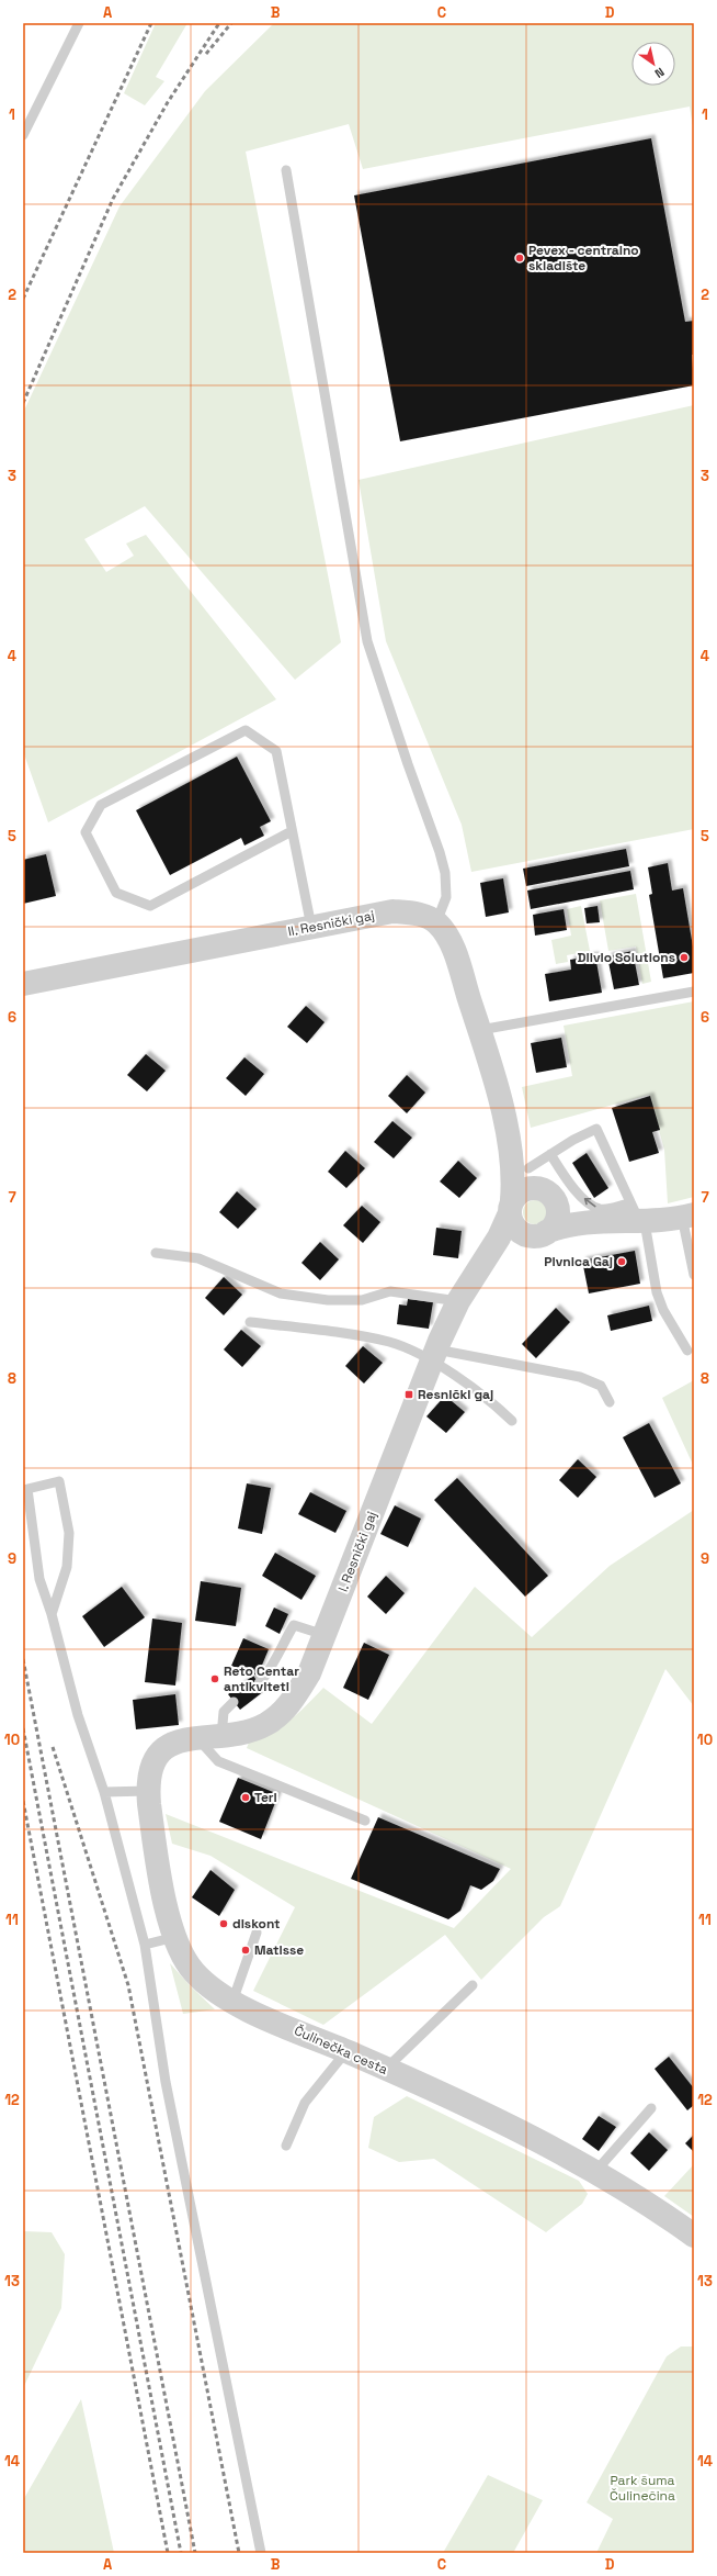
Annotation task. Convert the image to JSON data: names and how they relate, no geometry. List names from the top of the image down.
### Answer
{
  "streets": {
    "street": ["II. Resnički gaj", "I. Resnički gaj", "Čulinečka cesta"]
  },
  "crossings": [
    ["I. Resnički gaj", "Čulinečka cesta"]
  ],
  "parks": ["Park šuma Čulinečina"],
  "places": {
    "other": [
      "Pevex - centralno skladište",
      "Dlivio Solutions",
      "Pivnica Gaj",
      "Reto Centar antikviteti",
      "Teri",
      "diskont",
      "Matisse"
    ],
    "transit": ["Resnički gaj"]
  },
  "north": "bottom right",
  "grid": {
    "columns": [
      "A",
      "B",
      "C",
      "D"
    ],
    "rows": [
      "1",
      "2",
      "3",
      "4",
      "5",
      "6",
      "7",
      "8",
      "9",
      "10",
      "11",
      "12",
      "13",
      "14"
    ]
  }
}
